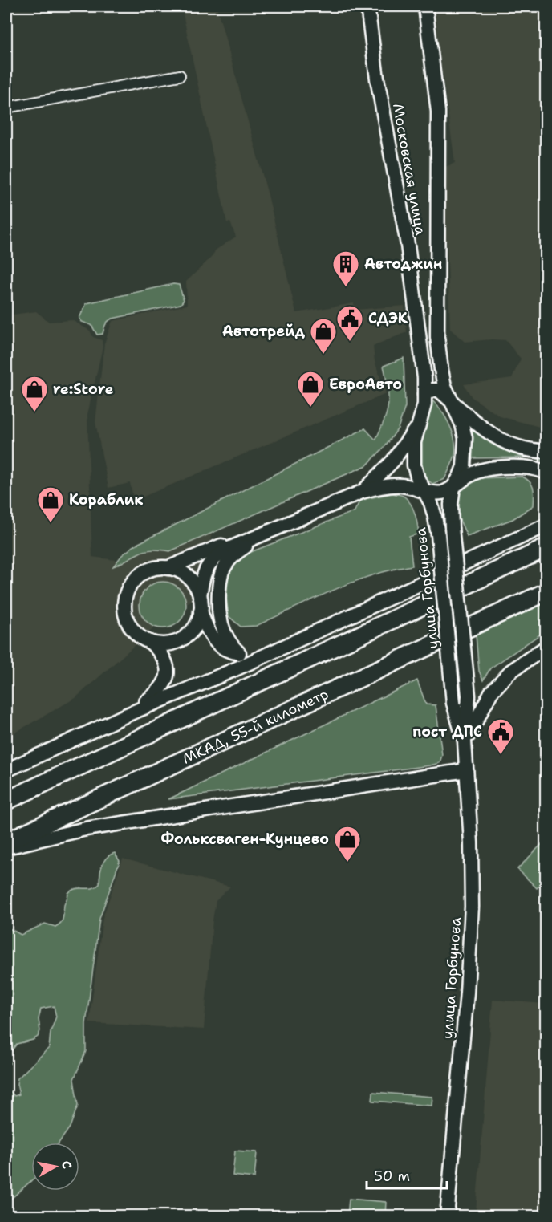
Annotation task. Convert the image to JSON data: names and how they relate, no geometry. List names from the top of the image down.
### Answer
{
  "streets": {
    "highway": ["МКАД, 55-й километр"],
    "street": ["Московская улица", "улица Горбунова"]
  },
  "crossings": [
    ["Московская улица", "улица Горбунова"]
  ],
  "places": {
    "building": ["Автоджин"],
    "public building": ["СДЭК", "пост ДПС"],
    "shop": [
      "Автотрейд",
      "ЕвроАвто",
      "re:Store",
      "Кораблик",
      "Фольксваген-Кунцево"
    ]
  },
  "scale_bar": "50 m",
  "north": "right"
}
